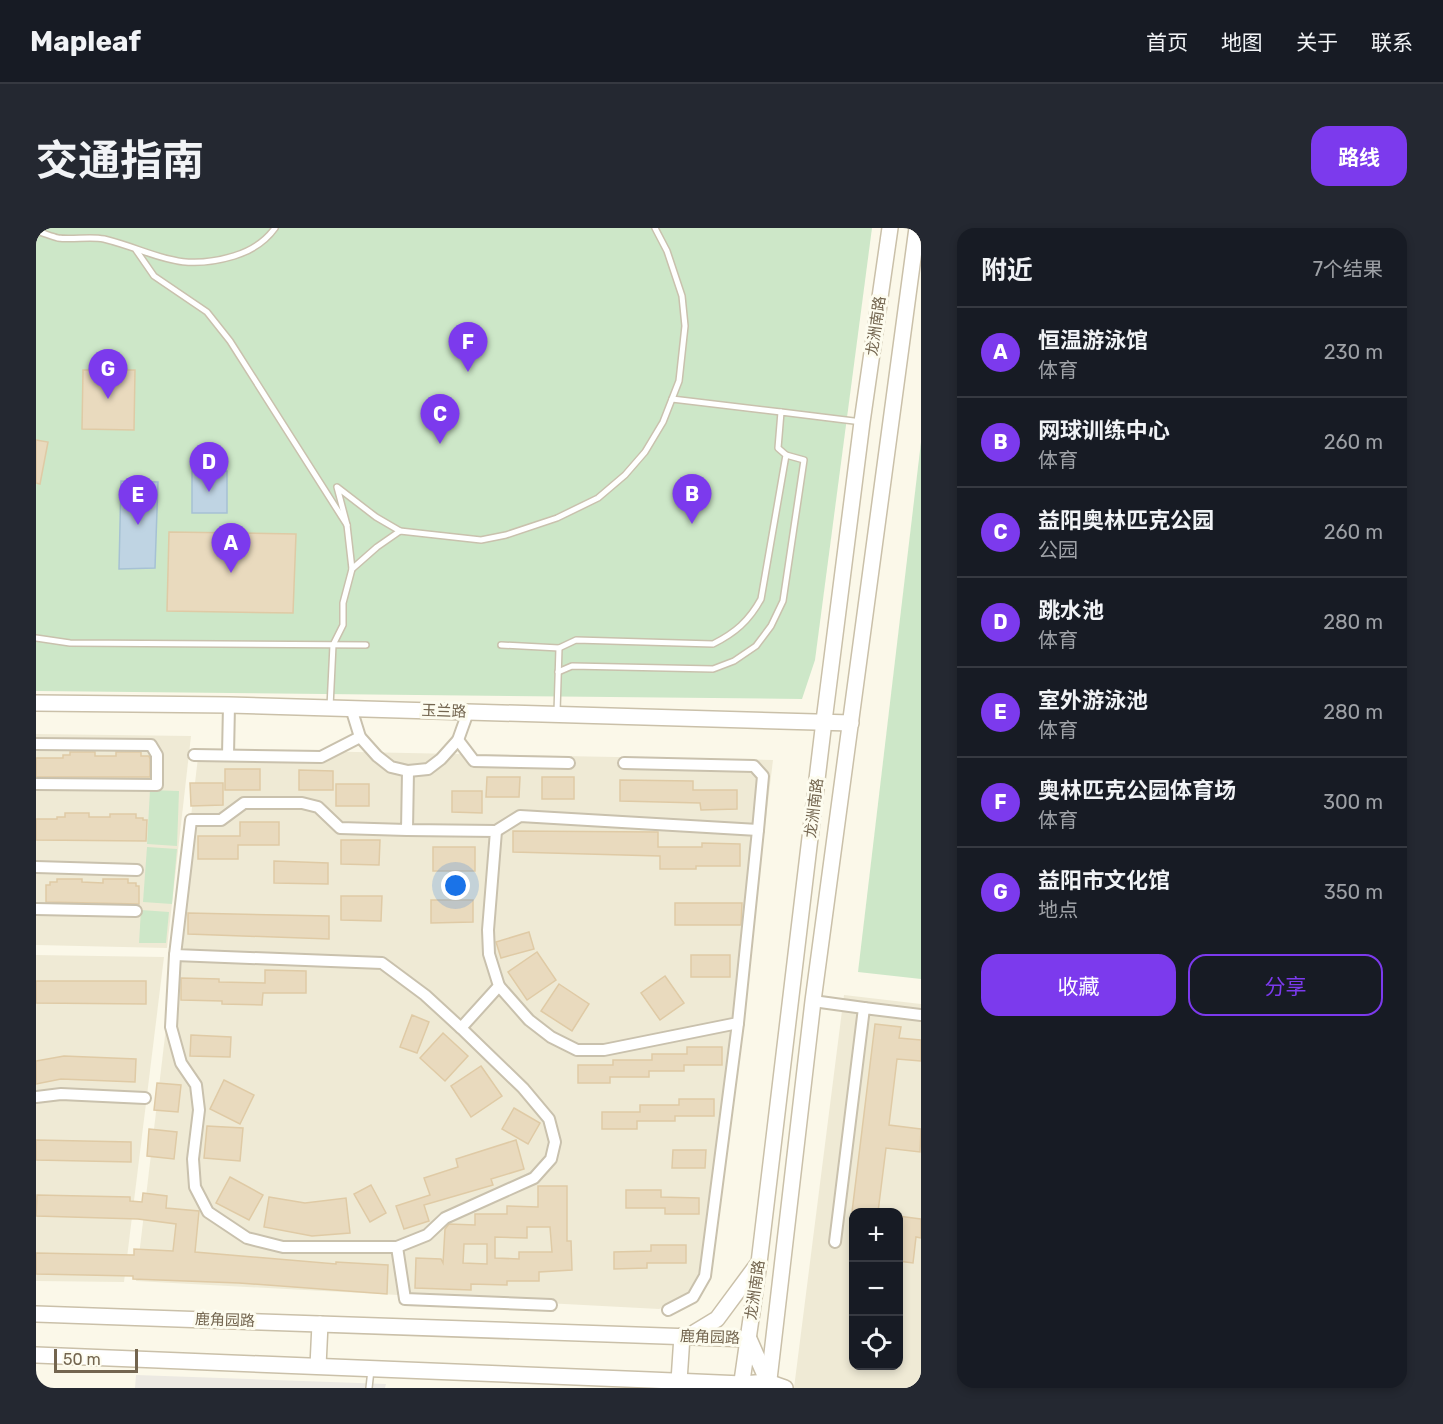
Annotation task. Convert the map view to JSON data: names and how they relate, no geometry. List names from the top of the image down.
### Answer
{
  "streets": {
    "main road": ["龙洲南路", "玉兰路", "鹿角园路"]
  },
  "crossings": [
    ["龙洲南路", "玉兰路"],
    ["龙洲南路", "鹿角园路"]
  ],
  "scale_bar": "50 m",
  "page": {
    "header": "Mapleaf",
    "nav": [
      "首页",
      "地图",
      "关于",
      "联系"
    ],
    "title": "交通指南",
    "buttons": [
      "路线",
      ["收藏", "分享"]
    ],
    "heading": ["附近", "7个结果"],
    "list": [
      {
        "mark": "A",
        "name": "恒温游泳馆",
        "note": "体育",
        "value": "230 m"
      },
      {
        "mark": "B",
        "name": "网球训练中心",
        "note": "体育",
        "value": "260 m"
      },
      {
        "mark": "C",
        "name": "益阳奥林匹克公园",
        "note": "公园",
        "value": "260 m"
      },
      {
        "mark": "D",
        "name": "跳水池",
        "note": "体育",
        "value": "280 m"
      },
      {
        "mark": "E",
        "name": "室外游泳池",
        "note": "体育",
        "value": "280 m"
      },
      {
        "mark": "F",
        "name": "奥林匹克公园体育场",
        "note": "体育",
        "value": "300 m"
      },
      {
        "mark": "G",
        "name": "益阳市文化馆",
        "note": "地点",
        "value": "350 m"
      }
    ],
    "pins": [
      "F",
      "G",
      "C",
      "D",
      "B",
      "E",
      "A"
    ],
    "map_buttons": ["+", "−"],
    "scale": "50 m"
  }
}
